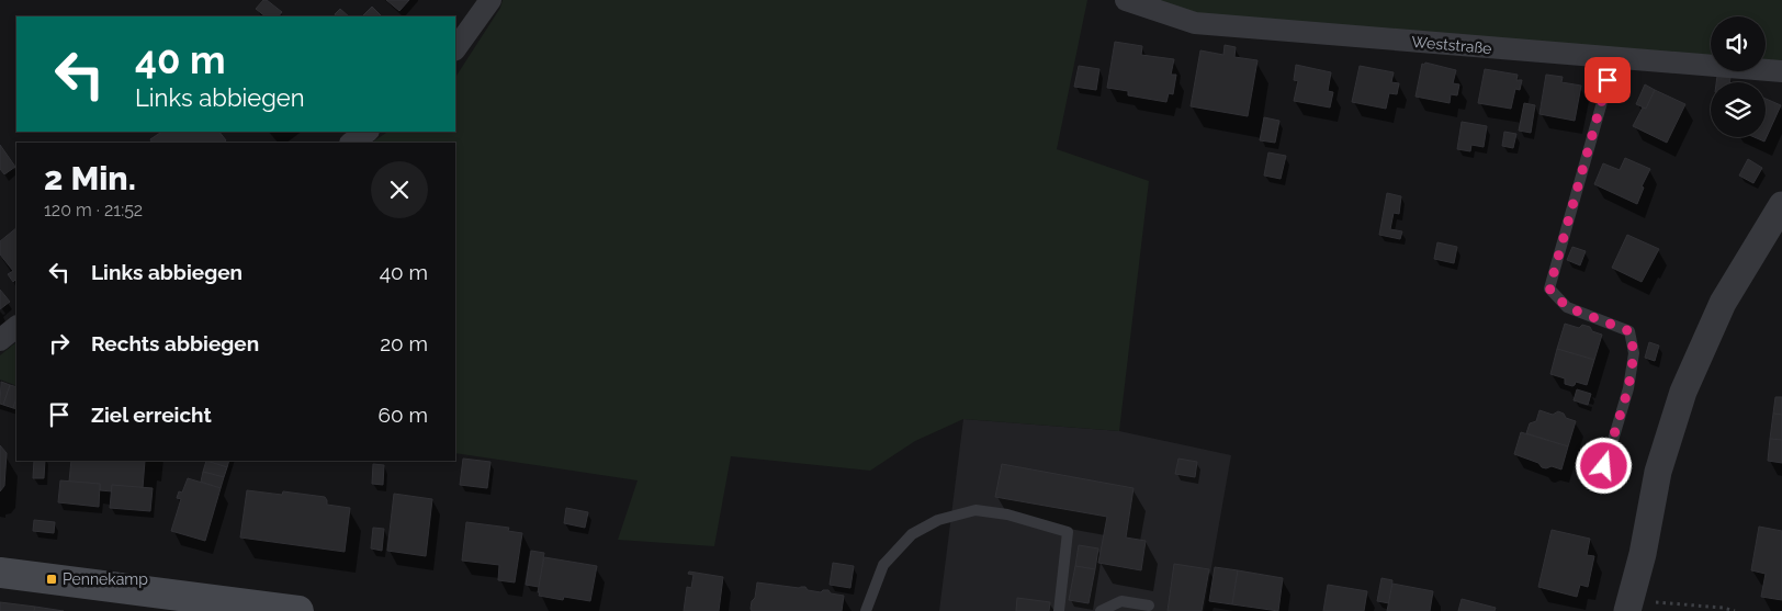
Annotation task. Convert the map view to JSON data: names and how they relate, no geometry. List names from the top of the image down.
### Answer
{
  "streets": {
    "street": ["Weststraße"]
  },
  "places": {
    "transit": ["Pennekamp"]
  },
  "page": {
    "turn": ["40 m", "Links abbiegen"],
    "heading": ["2 Min.", "120 m · 21:52"],
    "list": [
      {
        "name": "Links abbiegen",
        "value": "40 m"
      },
      {
        "name": "Rechts abbiegen",
        "value": "20 m"
      },
      {
        "name": "Ziel erreicht",
        "value": "60 m"
      }
    ]
  }
}
